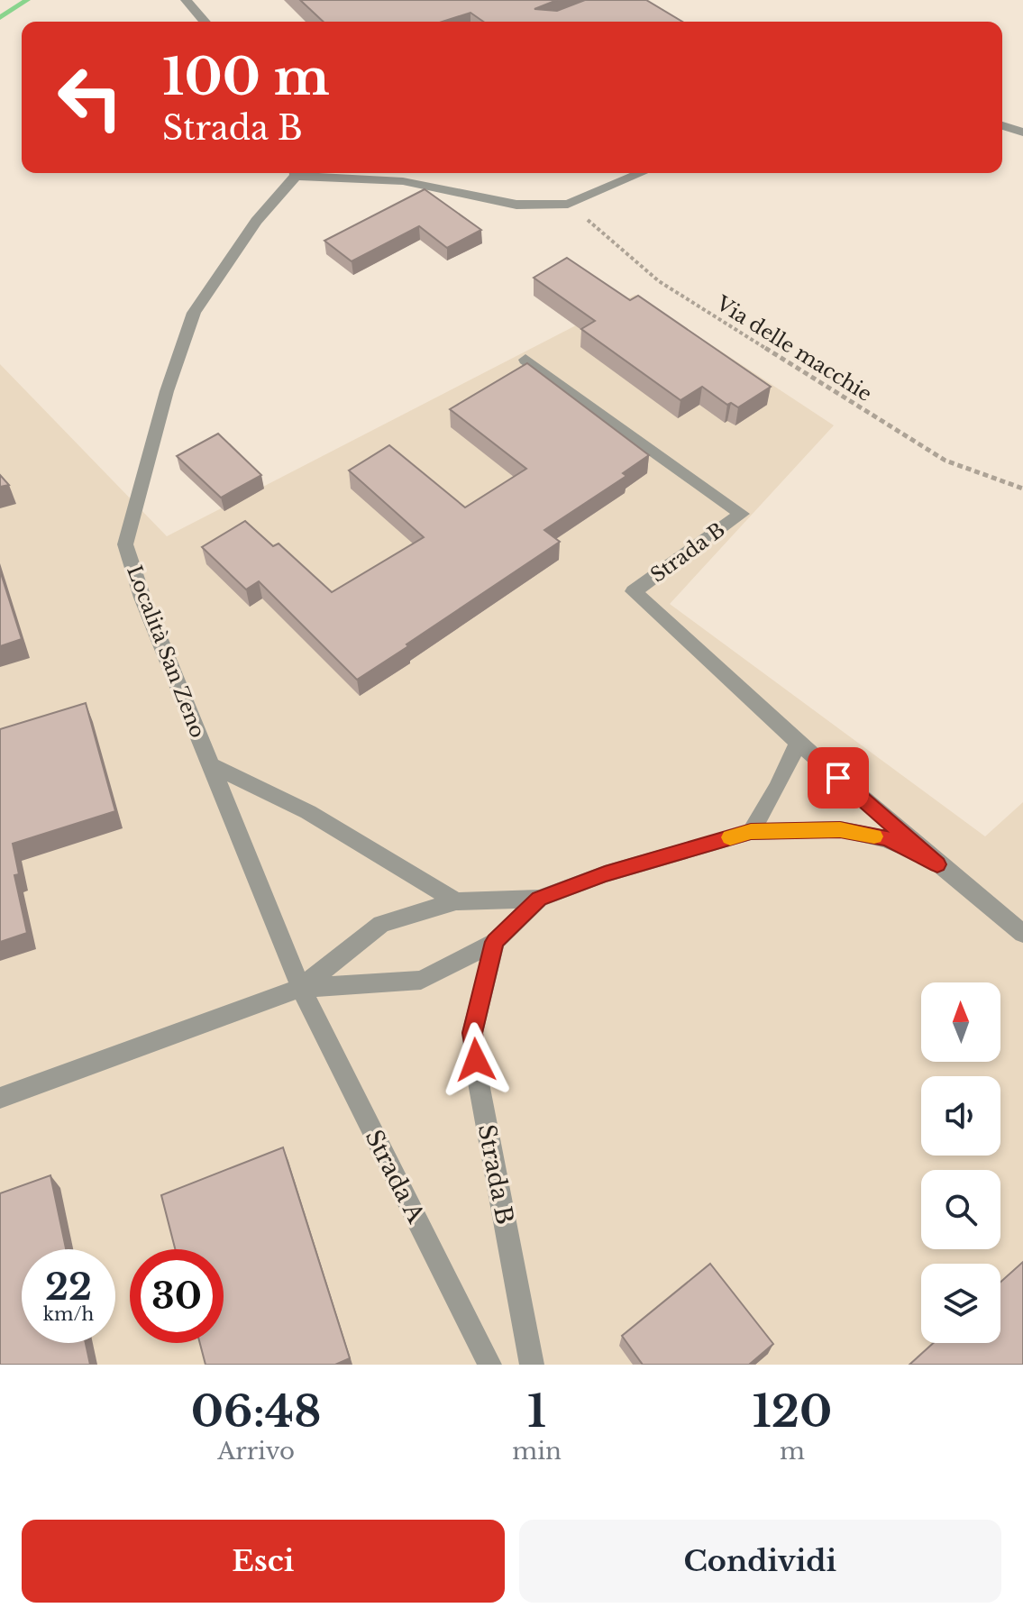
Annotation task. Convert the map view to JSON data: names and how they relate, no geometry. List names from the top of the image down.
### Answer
{
  "streets": {
    "street": ["Strada B", "Località San Zeno", "Strada A"],
    "path": ["Via delle macchie"]
  },
  "crossings": [
    ["Strada B", "Località San Zeno"],
    ["Strada B", "Strada A"],
    ["Località San Zeno", "Strada A"]
  ],
  "north": "top",
  "page": {
    "turn": ["100 m", "Strada B"],
    "speed": "22 km/h",
    "limit": "30",
    "eta": [
      "06:48",
      "Arrivo",
      "1",
      "min",
      "120",
      "m"
    ],
    "buttons": ["Esci", "Condividi"]
  }
}
